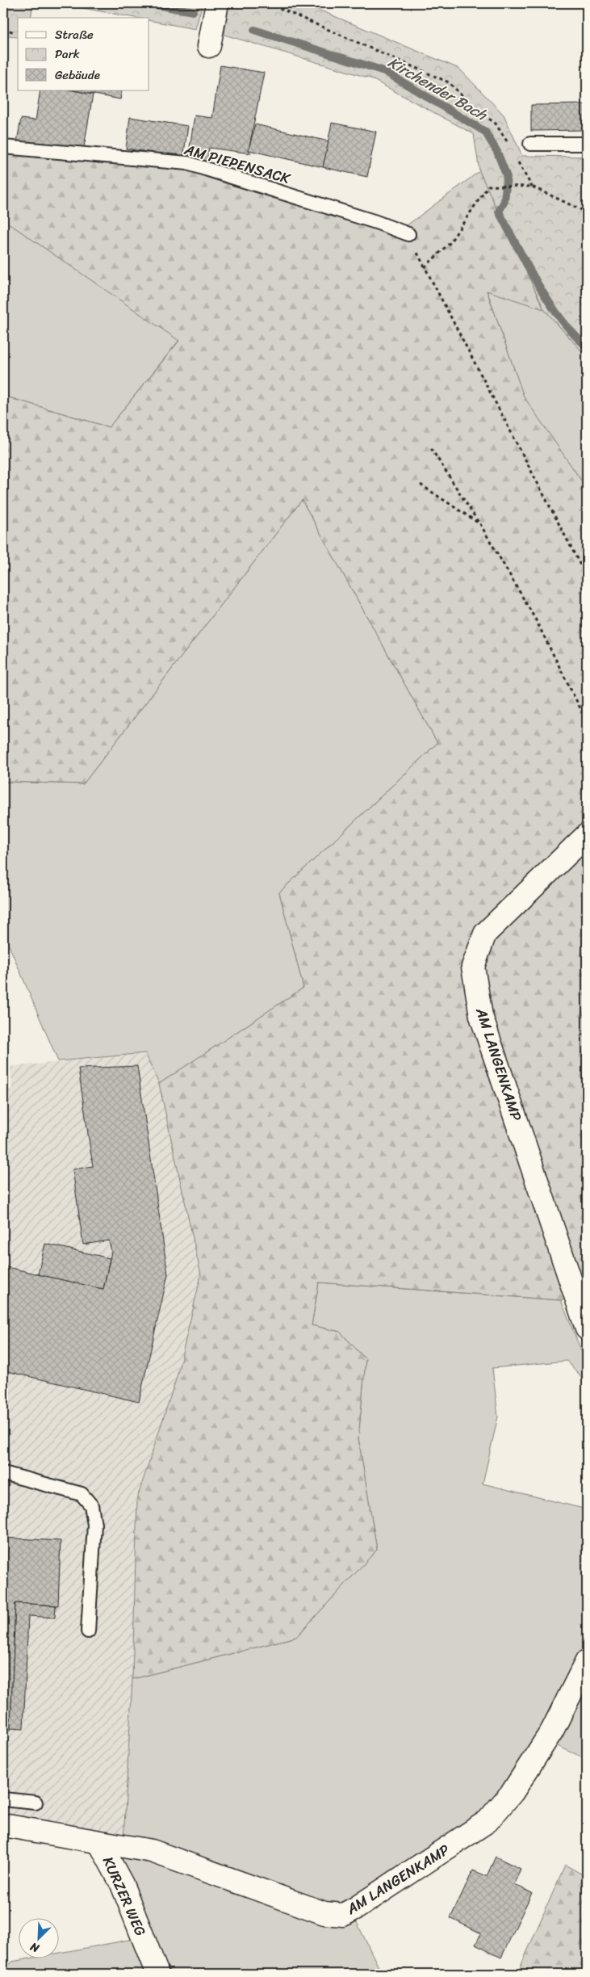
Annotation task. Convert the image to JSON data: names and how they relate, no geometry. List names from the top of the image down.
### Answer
{
  "streets": {
    "street": ["AM LANGENKAMP", "KURZER WEG"],
    "lane": ["AM PIEPENSACK"]
  },
  "crossings": [
    ["AM LANGENKAMP", "KURZER WEG"]
  ],
  "water": ["Kirchender Bach"],
  "legend": ["Straße", "Park", "Gebäude"],
  "north": "bottom left"
}
